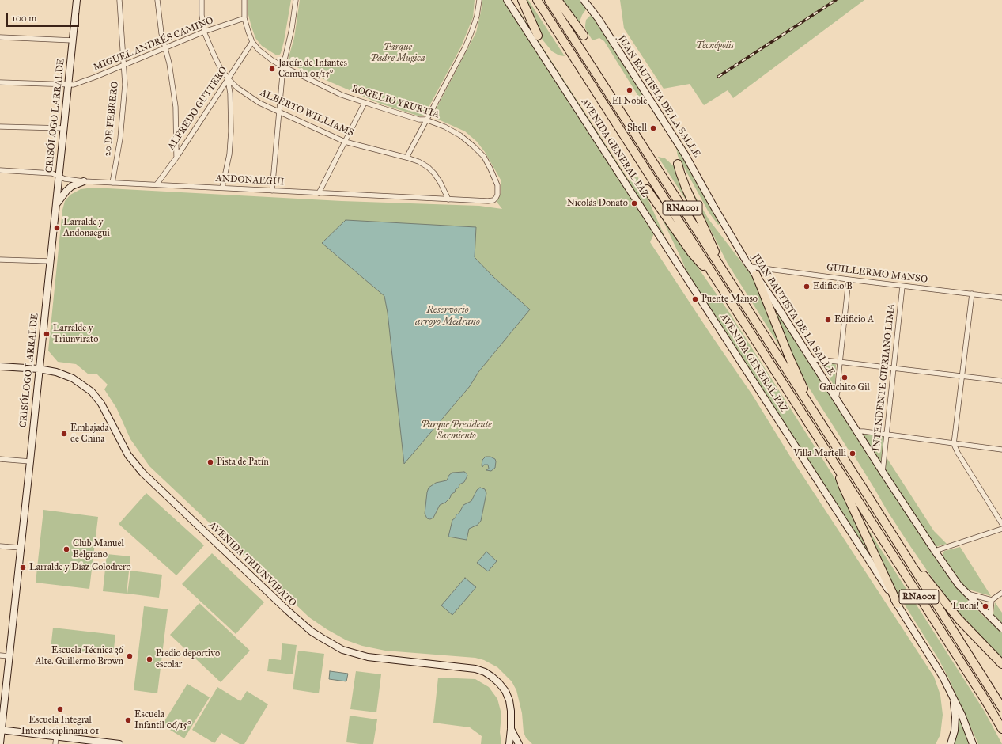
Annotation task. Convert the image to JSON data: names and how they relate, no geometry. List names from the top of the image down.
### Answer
{
  "streets": {
    "highway": ["AVENIDA GENERAL PAZ", "RNA001"],
    "street": [
      "MIGUEL ANDRÉS CAMINO",
      "JUAN BAUTISTA DE LA SALLE",
      "ROGELIO YRURTIA",
      "ALFREDO GUTTERO",
      "ALBERTO WILLIAMS",
      "CRISÓLOGO LARRALDE",
      "20 DE FEBRERO",
      "ANDONAEGUI",
      "GUILLERMO MANSO",
      "INTENDENTE CIPRIANO LIMA",
      "AVENIDA TRIUNVIRATO"
    ]
  },
  "crossings": [
    ["MIGUEL ANDRÉS CAMINO", "ROGELIO YRURTIA"],
    ["MIGUEL ANDRÉS CAMINO", "ALBERTO WILLIAMS"],
    ["MIGUEL ANDRÉS CAMINO", "CRISÓLOGO LARRALDE"],
    ["MIGUEL ANDRÉS CAMINO", "20 DE FEBRERO"],
    ["JUAN BAUTISTA DE LA SALLE", "GUILLERMO MANSO"],
    ["JUAN BAUTISTA DE LA SALLE", "INTENDENTE CIPRIANO LIMA"],
    ["ROGELIO YRURTIA", "ALFREDO GUTTERO"],
    ["ROGELIO YRURTIA", "ANDONAEGUI"],
    ["ALFREDO GUTTERO", "ALBERTO WILLIAMS"],
    ["ALFREDO GUTTERO", "ANDONAEGUI"],
    ["ALBERTO WILLIAMS", "ANDONAEGUI"],
    ["CRISÓLOGO LARRALDE", "ANDONAEGUI"],
    ["CRISÓLOGO LARRALDE", "AVENIDA TRIUNVIRATO"],
    ["20 DE FEBRERO", "ANDONAEGUI"],
    ["GUILLERMO MANSO", "INTENDENTE CIPRIANO LIMA"]
  ],
  "water": ["Reservorio arroyo Medrano"],
  "parks": ["Tecnópolis", "Parque Padre Mugica", "Parque Presidente Sarmiento"],
  "places": [
    "Jardín de Infantes Común 01/15°",
    "El Noble",
    "Shell",
    "Nicolás Donato",
    "Larralde y Andonaegui",
    "Edificio B",
    "Puente Manso",
    "Edificio A",
    "Larralde y Triunvirato",
    "Gauchito Gil",
    "Embajada de China",
    "Villa Martelli",
    "Pista de Patín",
    "Club Manuel Belgrano",
    "Larralde y Díaz Colodrero",
    "Luchi!",
    "Escuela Técnica 36 Alte. Guillermo Brown",
    "Predio deportivo escolar",
    "Escuela Integral Interdisciplinaria 01",
    "Escuela Infantil 06/15°"
  ],
  "scale_bar": "100 m"
}
